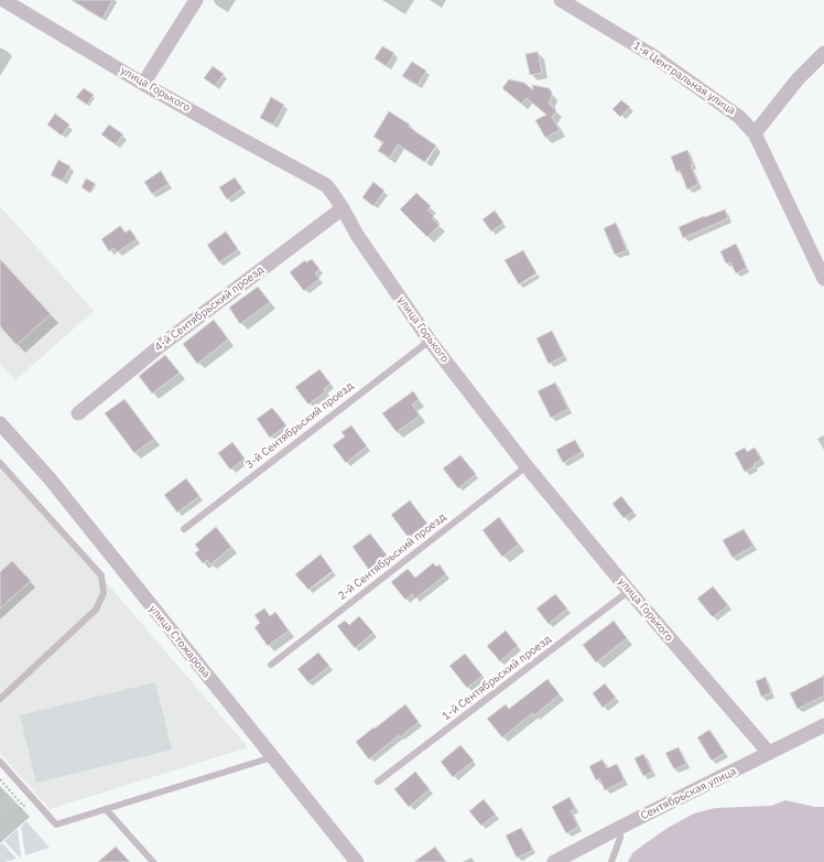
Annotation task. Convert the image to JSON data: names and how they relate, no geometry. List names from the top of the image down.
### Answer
{
  "streets": {
    "street": [
      "1-я Центральная улица",
      "улица Горького",
      "4-й Сентябрьский проезд",
      "улица Стожарова",
      "Сентябрьская улица"
    ],
    "lane": ["3-й Сентябрьский проезд", "2-й Сентябрьский проезд", "1-й Сентябрьский проезд"]
  },
  "crossings": [
    ["улица Горького", "4-й Сентябрьский проезд"],
    ["улица Горького", "3-й Сентябрьский проезд"],
    ["улица Горького", "2-й Сентябрьский проезд"],
    ["улица Горького", "1-й Сентябрьский проезд"],
    ["улица Горького", "Сентябрьская улица"]
  ]
}
